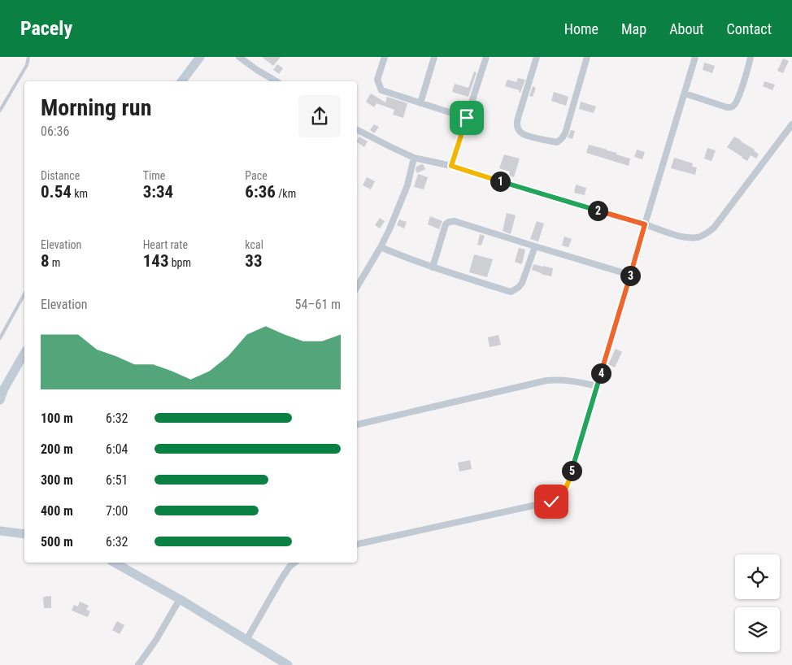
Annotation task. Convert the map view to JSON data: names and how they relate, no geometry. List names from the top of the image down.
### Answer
{
  "page": {
    "header": "Pacely",
    "nav": [
      "Home",
      "Map",
      "About",
      "Contact"
    ],
    "heading": ["Morning run", "06:36"],
    "stats": [
      ["Distance", "0.54 km"],
      ["Time", "3:34"],
      ["Pace", "6:36 /km"],
      ["Elevation", "8 m"],
      ["Heart rate", "143 bpm"],
      ["kcal", "33"]
    ],
    "pins": [
      "1",
      "2",
      "3",
      "4",
      "5"
    ],
    "chart": ["Elevation", "54–61 m"],
    "list": [
      {
        "name": "100 m",
        "note": "6:32"
      },
      {
        "name": "200 m",
        "note": "6:04"
      },
      {
        "name": "300 m",
        "note": "6:51"
      },
      {
        "name": "400 m",
        "note": "7:00"
      },
      {
        "name": "500 m",
        "note": "6:32"
      }
    ]
  }
}
